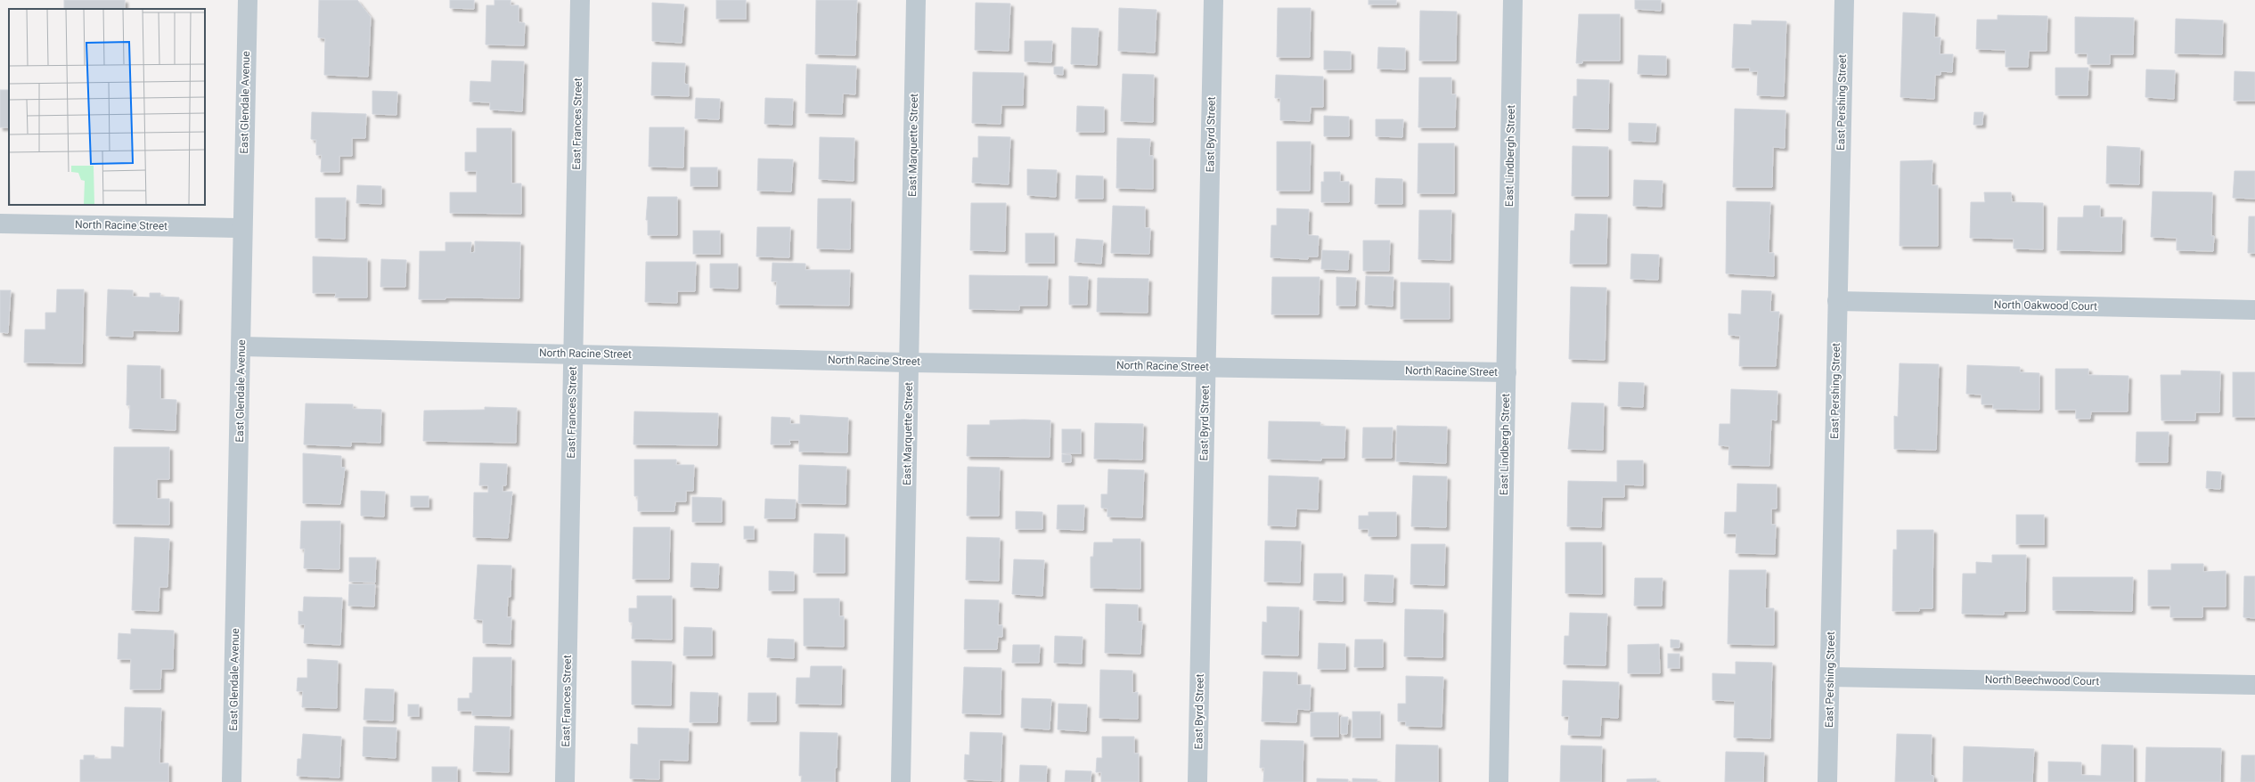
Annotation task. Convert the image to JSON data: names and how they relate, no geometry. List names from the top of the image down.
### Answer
{
  "streets": {
    "street": [
      "East Glendale Avenue",
      "East Pershing Street",
      "East Frances Street",
      "East Byrd Street",
      "East Marquette Street",
      "East Lindbergh Street",
      "North Racine Street",
      "North Oakwood Court",
      "North Beechwood Court"
    ]
  },
  "crossings": [
    ["East Glendale Avenue", "North Racine Street"],
    ["East Pershing Street", "North Oakwood Court"],
    ["East Pershing Street", "North Beechwood Court"],
    ["East Frances Street", "North Racine Street"],
    ["East Byrd Street", "North Racine Street"],
    ["East Marquette Street", "North Racine Street"],
    ["East Lindbergh Street", "North Racine Street"]
  ]
}
